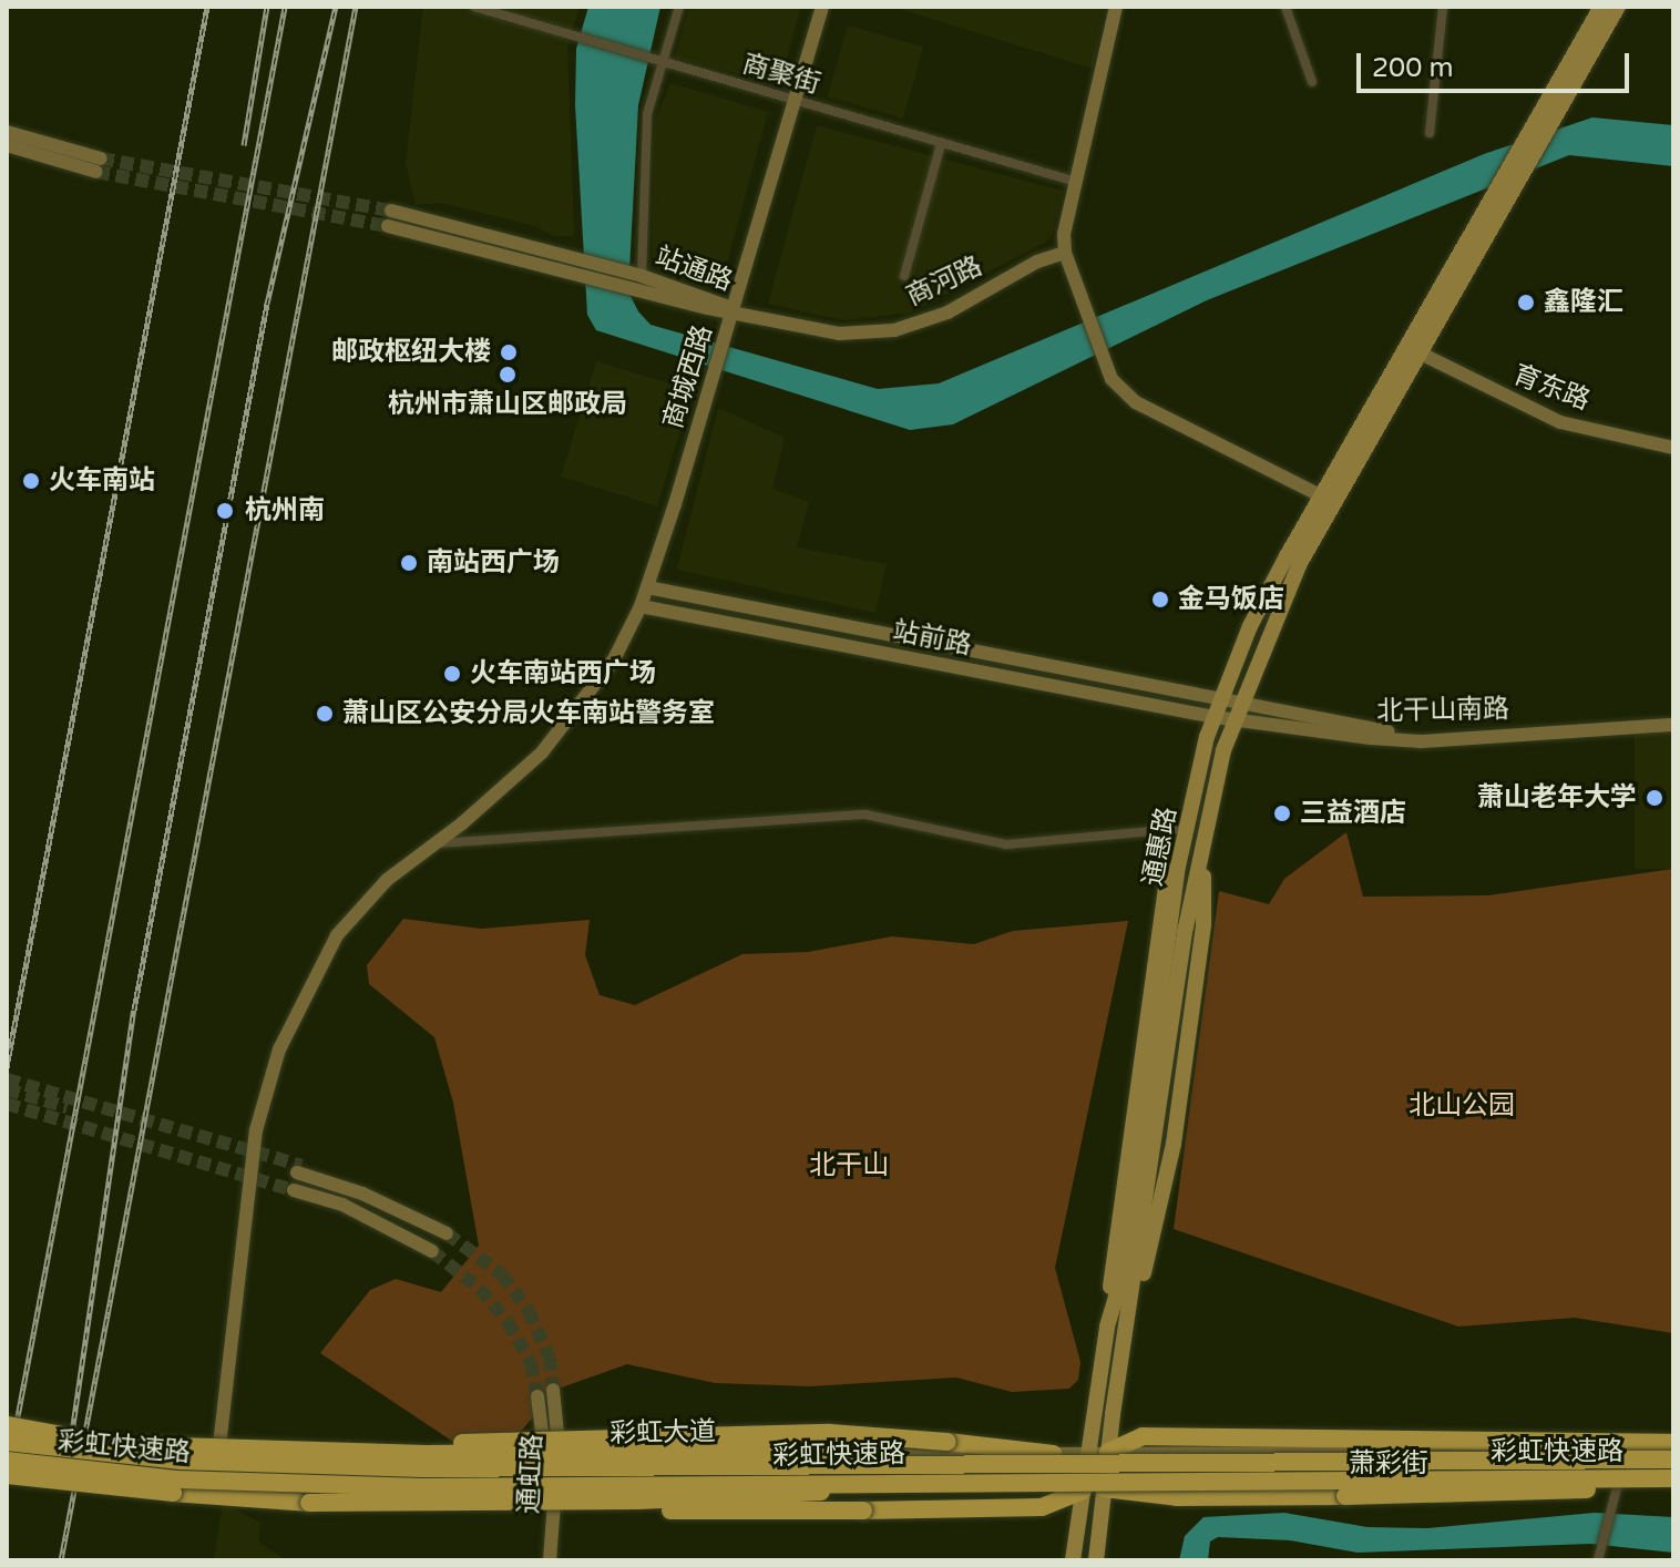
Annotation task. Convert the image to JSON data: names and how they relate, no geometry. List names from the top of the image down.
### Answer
{
  "streets": {
    "highway": ["彩虹快速路"],
    "main road": [
      "站通路",
      "商河路",
      "商城西路",
      "育东路",
      "站前路",
      "北干山南路",
      "通惠路",
      "彩虹大道",
      "萧彩街",
      "通虹路"
    ],
    "street": ["商聚街"]
  },
  "crossings": [
    ["商聚街", "商城西路"],
    ["站通路", "商河路"],
    ["站通路", "商城西路"],
    ["商河路", "商城西路"],
    ["商城西路", "站前路"],
    ["商城西路", "彩虹大道"],
    ["商城西路", "通虹路"],
    ["育东路", "通惠路"],
    ["站前路", "北干山南路"],
    ["站前路", "通惠路"],
    ["北干山南路", "通惠路"],
    ["通惠路", "彩虹大道"],
    ["彩虹大道", "萧彩街"],
    ["彩虹大道", "通虹路"],
    ["彩虹快速路", "萧彩街"]
  ],
  "parks": ["北山公园", "北干山"],
  "places": [
    "鑫隆汇",
    "邮政枢纽大楼",
    "杭州市萧山区邮政局",
    "火车南站",
    "杭州南",
    "南站西广场",
    "金马饭店",
    "火车南站西广场",
    "萧山区公安分局火车南站警务室",
    "萧山老年大学",
    "三益酒店"
  ],
  "scale_bar": "200 m"
}
